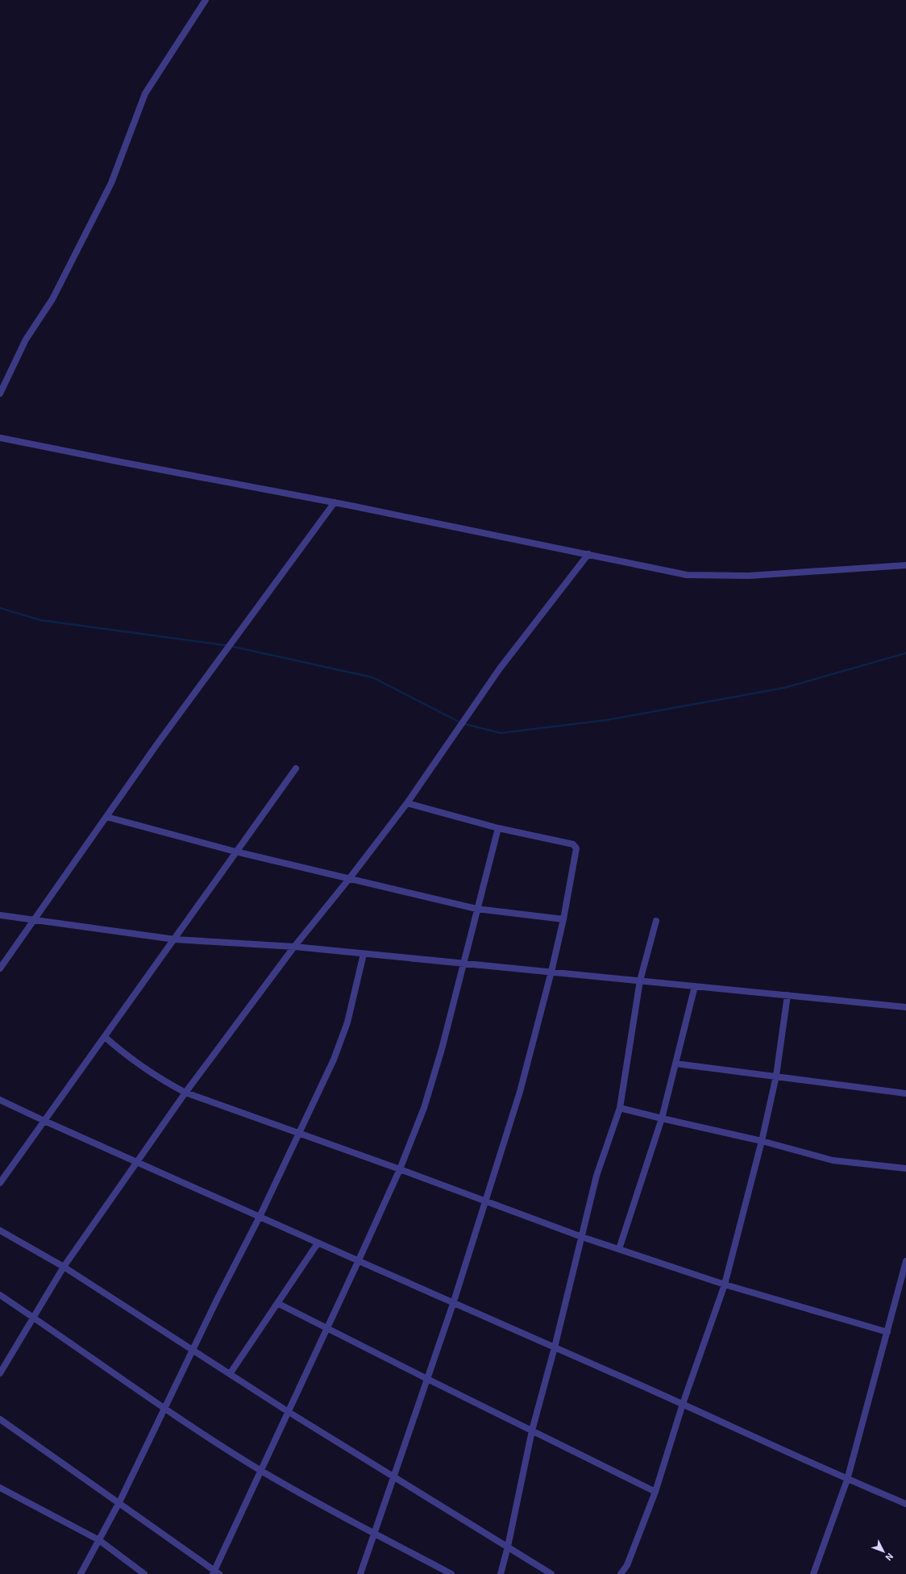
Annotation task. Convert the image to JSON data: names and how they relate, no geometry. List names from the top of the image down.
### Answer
{
  "north": "bottom right"
}
